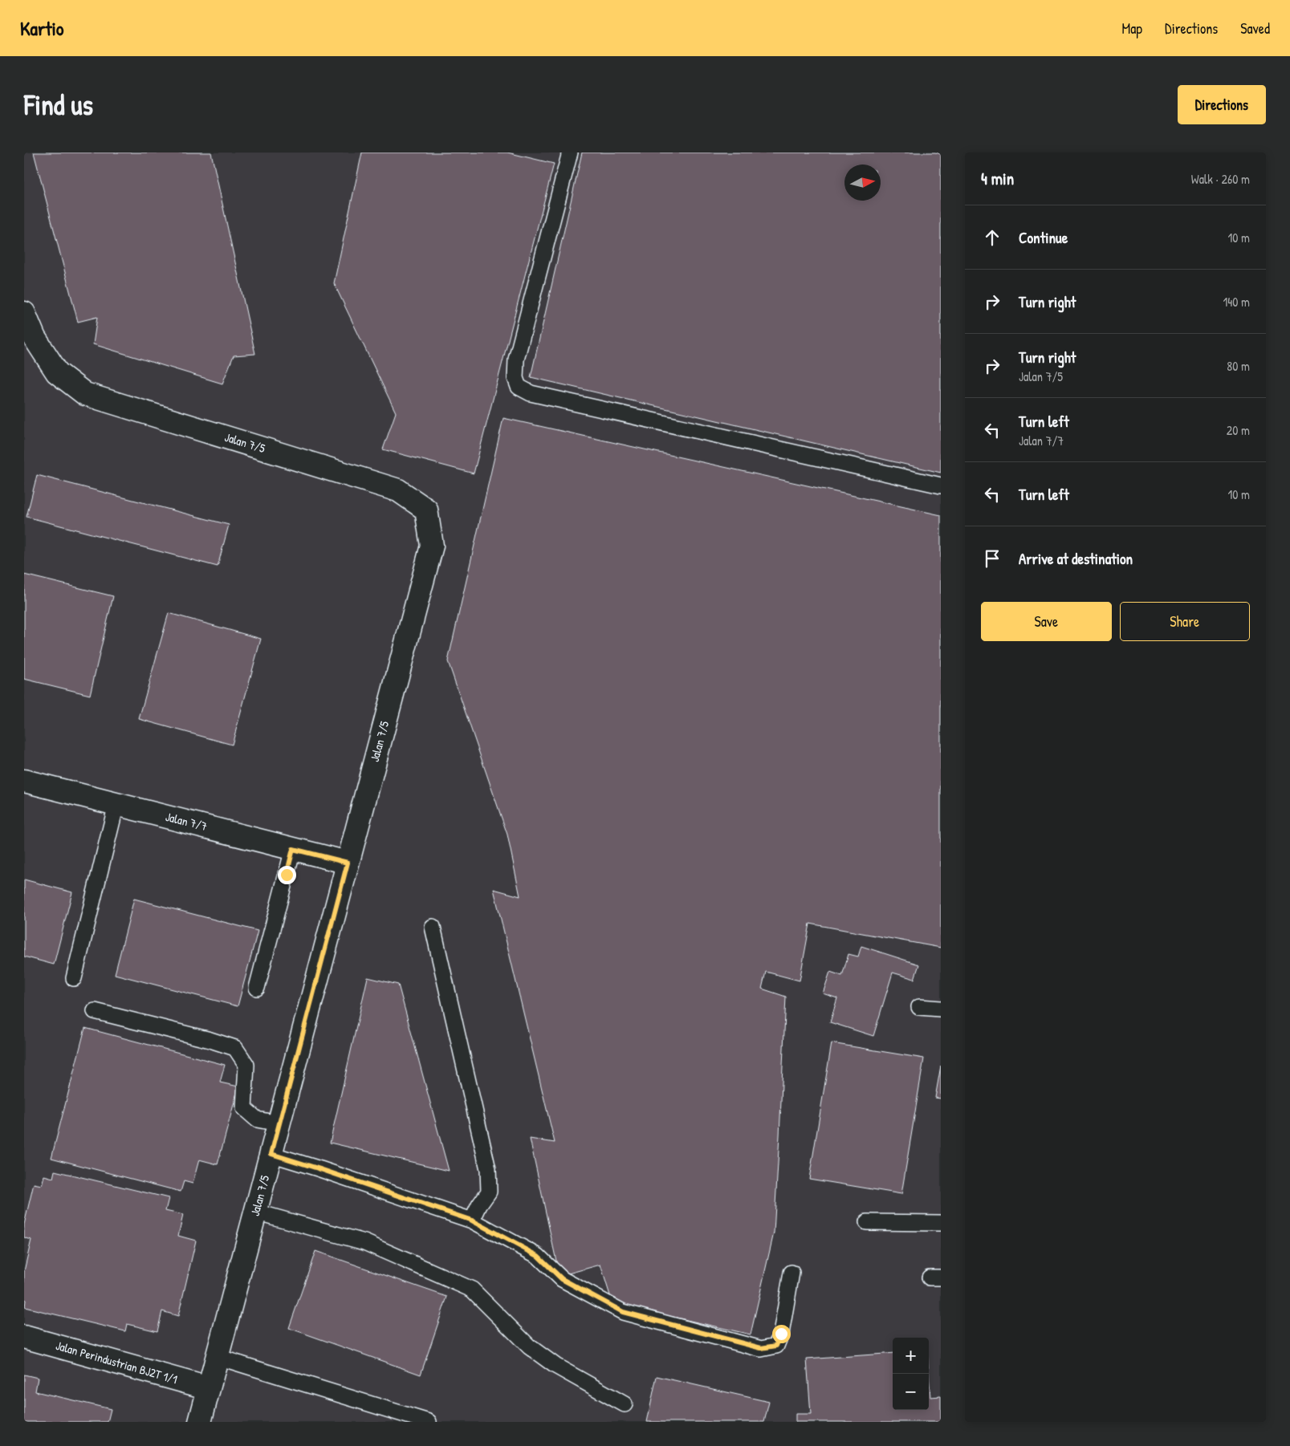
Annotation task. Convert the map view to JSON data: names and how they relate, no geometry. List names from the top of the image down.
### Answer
{
  "streets": {
    "street": ["Jalan 7/5", "Jalan 7/7", "Jalan Perindustrian BJ2T 1/1"]
  },
  "crossings": [
    ["Jalan 7/5", "Jalan 7/7"],
    ["Jalan 7/5", "Jalan Perindustrian BJ2T 1/1"]
  ],
  "north": "right",
  "page": {
    "header": "Kartio",
    "nav": ["Map", "Directions", "Saved"],
    "buttons": [
      "Directions",
      ["Save", "Share"]
    ],
    "title": "Find us",
    "heading": ["4 min", "Walk · 260 m"],
    "list": [
      ["Continue", "10 m"],
      ["Turn right", "140 m"],
      ["Turn right", "Jalan 7/5", "80 m"],
      ["Turn left", "Jalan 7/7", "20 m"],
      ["Turn left", "10 m"],
      "Arrive at destination"
    ],
    "map_buttons": ["+", "−"]
  }
}
